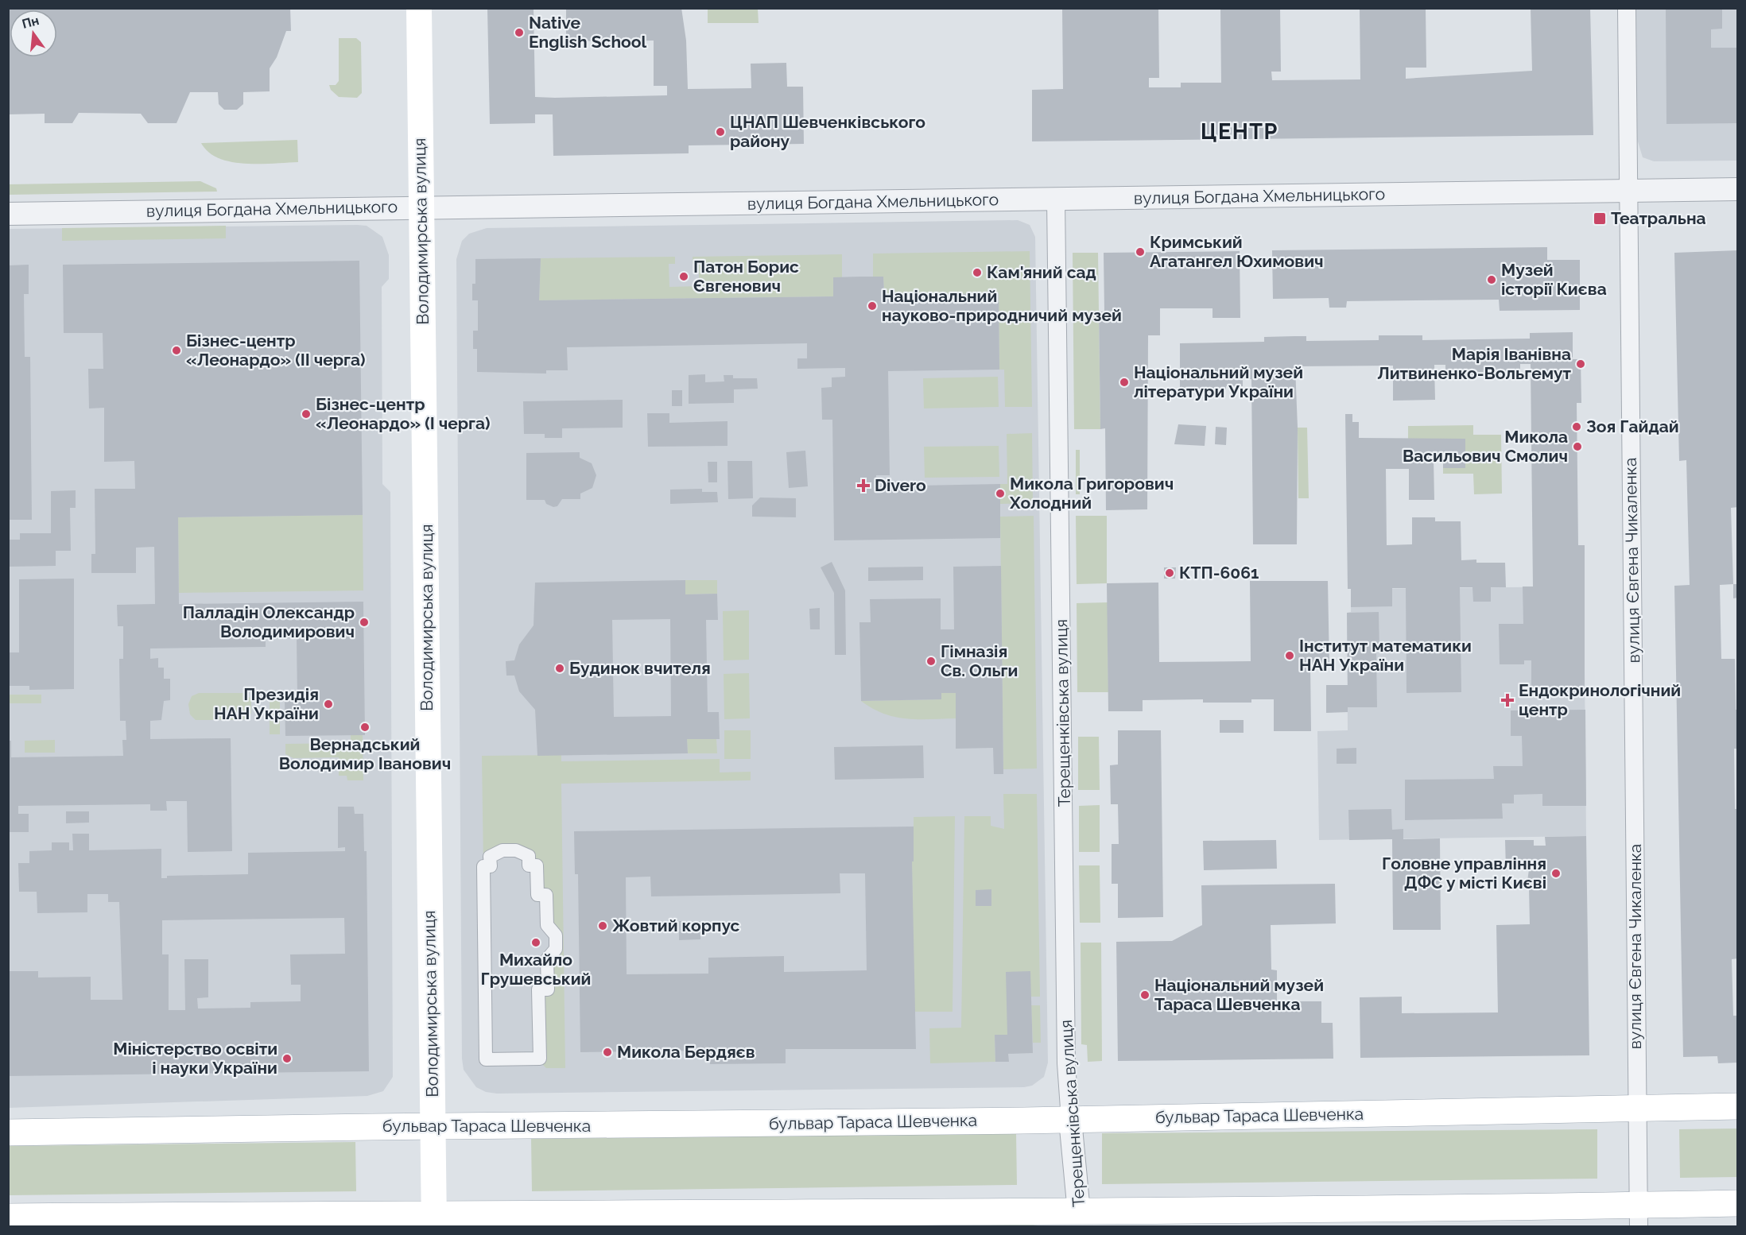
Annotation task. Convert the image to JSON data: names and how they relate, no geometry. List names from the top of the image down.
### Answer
{
  "streets": {
    "main road": ["Володимирська вулиця", "бульвар Тараса Шевченка"],
    "street": ["вулиця Богдана Хмельницького", "вулиця Євгена Чикаленка", "Терещенківська вулиця"]
  },
  "crossings": [
    ["вулиця Богдана Хмельницького", "Володимирська вулиця"],
    ["вулиця Богдана Хмельницького", "вулиця Євгена Чикаленка"],
    ["вулиця Богдана Хмельницького", "Терещенківська вулиця"],
    ["Володимирська вулиця", "бульвар Тараса Шевченка"],
    ["вулиця Євгена Чикаленка", "бульвар Тараса Шевченка"],
    ["Терещенківська вулиця", "бульвар Тараса Шевченка"]
  ],
  "districts": ["ЦЕНТР"],
  "places": {
    "other": [
      "Native English School",
      "ЦНАП Шевченківського району",
      "Кримський Агатангел Юхимович",
      "Кам'яний сад",
      "Патон Борис Євгенович",
      "Музей історії Києва",
      "Національний науково-природничий музей",
      "Бізнес-центр «Леонардо» (II черга)",
      "Марія Іванівна Литвиненко-Вольгемут",
      "Національний музей літератури України",
      "Бізнес-центр «Леонардо» (I черга)",
      "Зоя Гайдай",
      "Микола Васильович Смолич",
      "Микола Григорович Холодний",
      "КТП-6061",
      "Палладін Олександр Володимирович",
      "Інститут математики НАН України",
      "Гімназія Св. Ольги",
      "Будинок вчителя",
      "Президія НАН України",
      "Вернадський Володимир Іванович",
      "Головне управління ДФС у місті Києві",
      "Жовтий корпус",
      "Михайло Грушевський",
      "Національний музей Тараса Шевченка",
      "Микола Бердяєв",
      "Міністерство освіти і науки України"
    ],
    "transit": ["Театральна"],
    "health": ["Divero", "Ендокринологічний центр"]
  },
  "north": "top"
}
